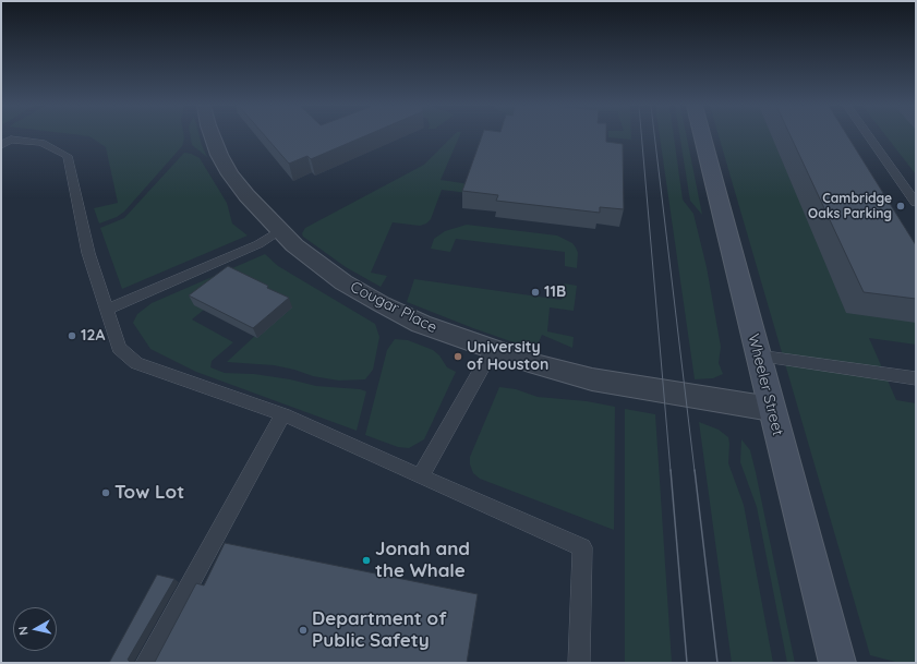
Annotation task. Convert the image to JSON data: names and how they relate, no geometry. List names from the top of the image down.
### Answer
{
  "streets": {
    "main road": ["Wheeler Street"],
    "street": ["Cougar Place"]
  },
  "crossings": [
    ["Cougar Place", "Wheeler Street"]
  ],
  "places": [
    "Cambridge Oaks Parking",
    "11B",
    "12A",
    "University of Houston",
    "Tow Lot",
    "Jonah and the Whale",
    "Department of Public Safety"
  ],
  "north": "left"
}
